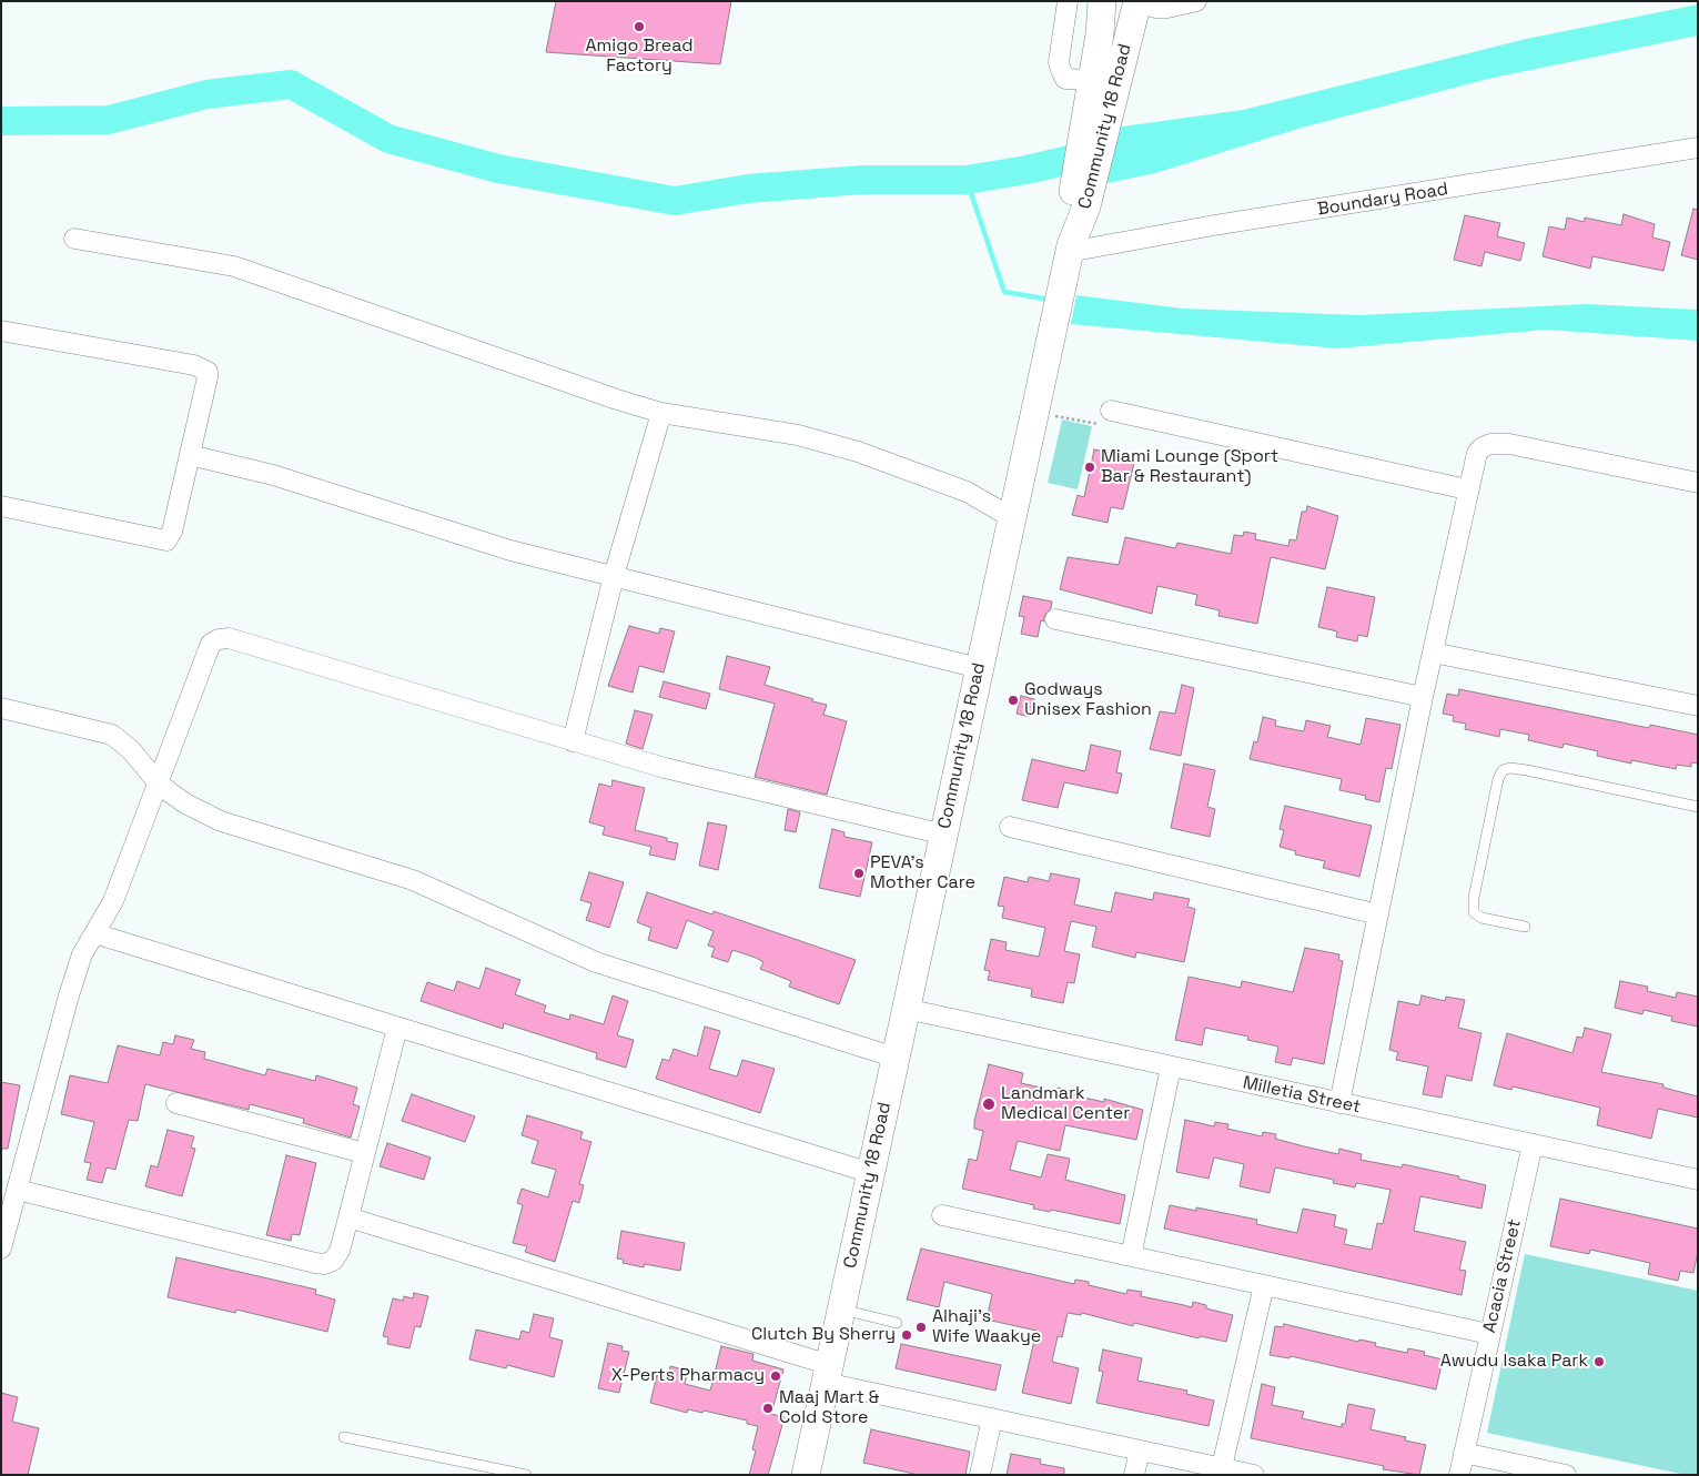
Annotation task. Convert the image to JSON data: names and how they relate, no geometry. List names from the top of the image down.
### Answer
{
  "streets": {
    "main road": ["Community 18 Road"],
    "street": ["Boundary Road", "Milletia Street", "Acacia Street"]
  },
  "crossings": [
    ["Community 18 Road", "Boundary Road"],
    ["Community 18 Road", "Milletia Street"],
    ["Milletia Street", "Acacia Street"]
  ],
  "places": [
    "Amigo Bread Factory",
    "Miami Lounge (Sport Bar & Restaurant)",
    "Godways Unisex Fashion",
    "PEVA’s Mother Care",
    "Landmark Medical Center",
    "Alhaji’s Wife Waakye",
    "Clutch By Sherry",
    "Awudu Isaka Park",
    "X-Perts Pharmacy",
    "Maaj Mart & Cold Store"
  ]
}
